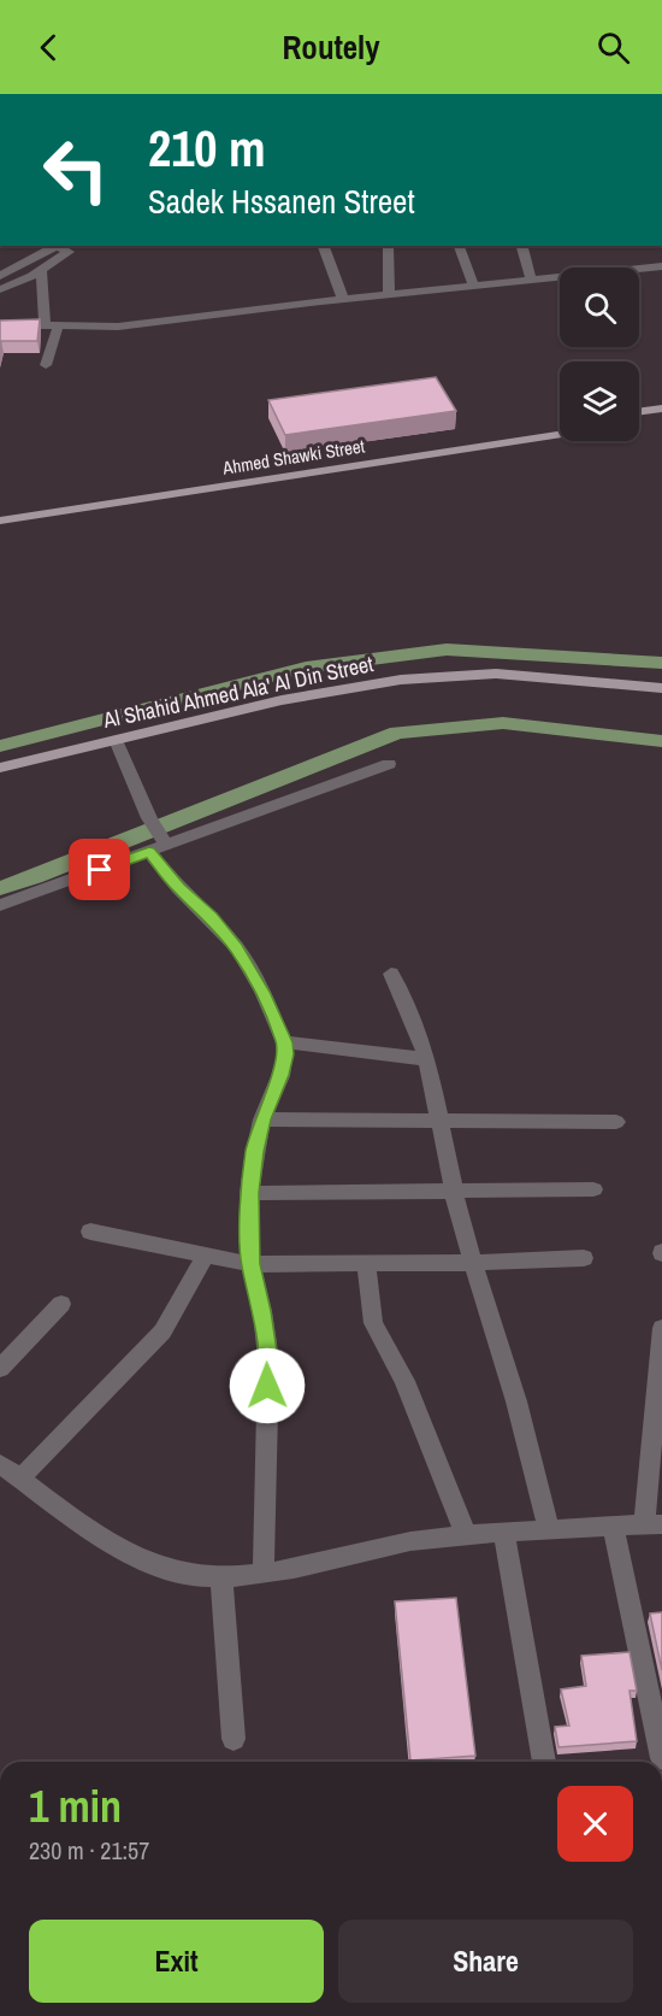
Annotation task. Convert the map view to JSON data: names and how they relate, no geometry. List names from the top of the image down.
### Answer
{
  "streets": {
    "main road": ["Ahmed Shawki Street", "Al Shahid Ahmed Ala' Al Din Street"]
  },
  "page": {
    "header": "Routely",
    "turn": ["210 m", "Sadek Hssanen Street"],
    "heading": ["1 min", "230 m · 21:57"],
    "buttons": ["Exit", "Share"]
  }
}
